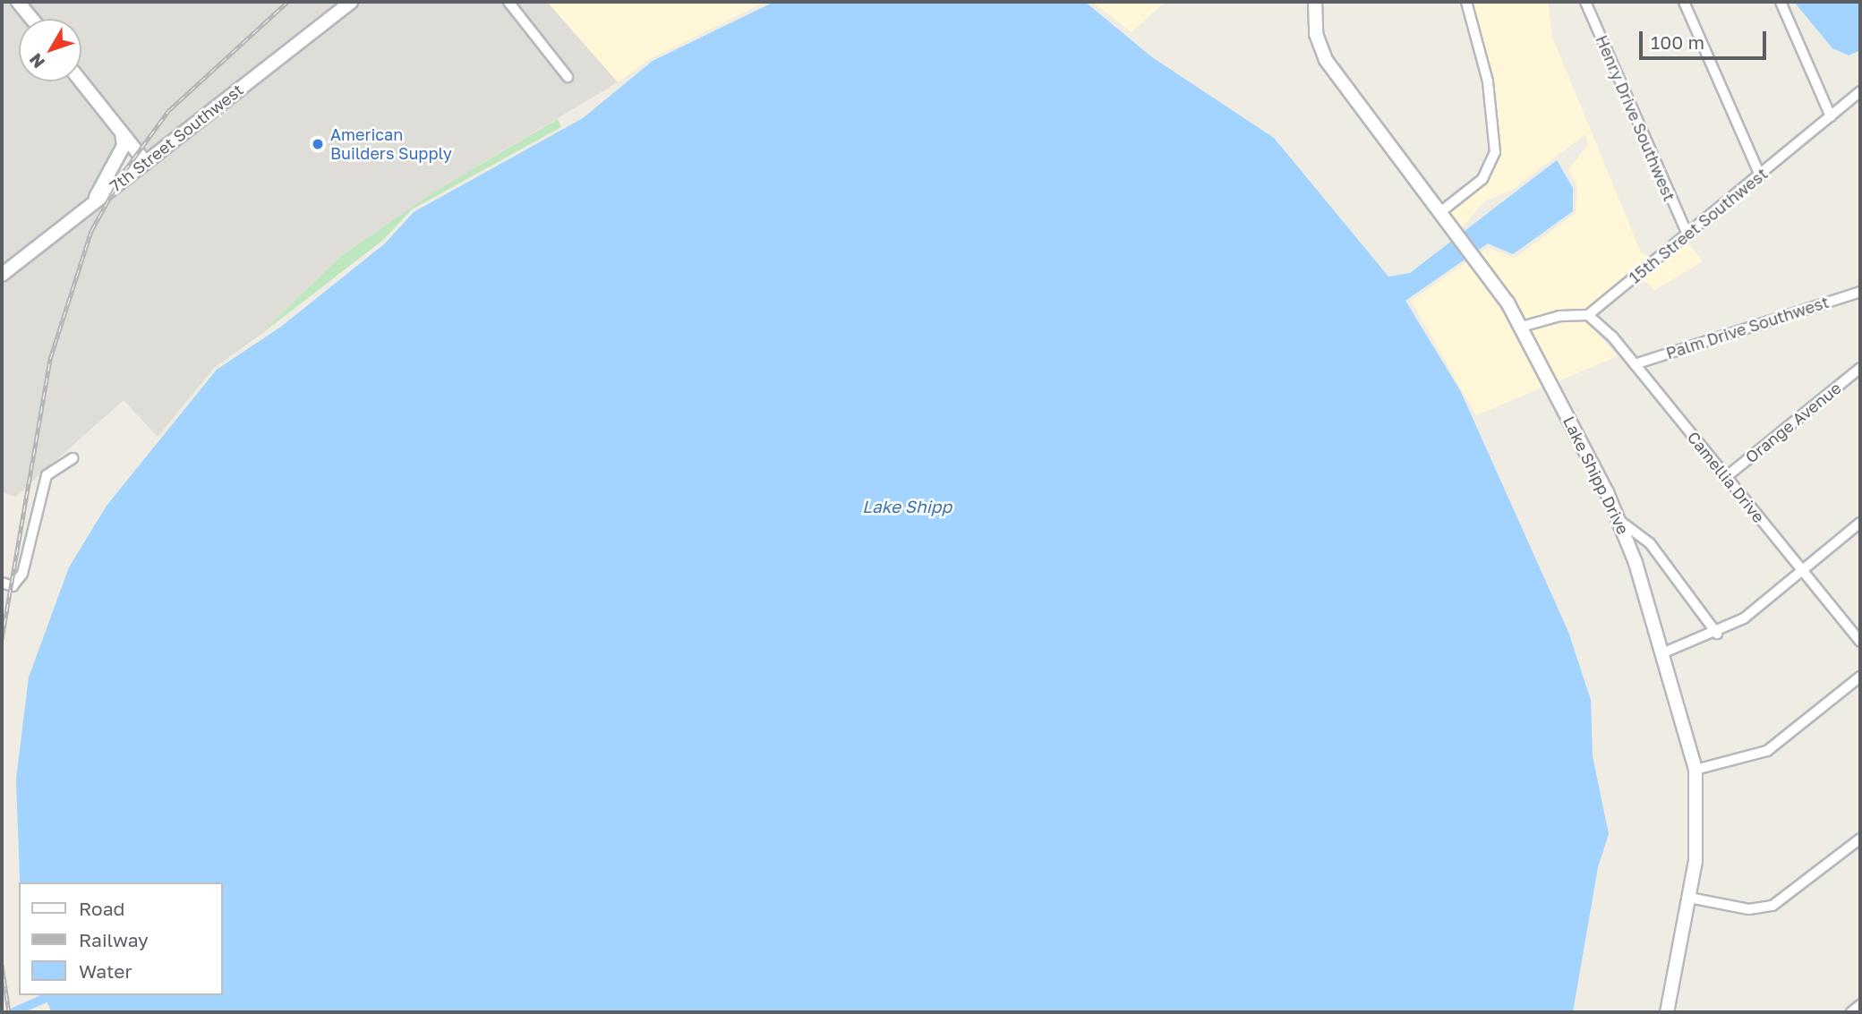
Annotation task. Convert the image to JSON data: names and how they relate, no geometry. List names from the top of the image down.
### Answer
{
  "streets": {
    "street": [
      "Henry Drive Southwest",
      "7th Street Southwest",
      "15th Street Southwest",
      "Palm Drive Southwest",
      "Orange Avenue",
      "Lake Shipp Drive",
      "Camellia Drive"
    ]
  },
  "crossings": [
    ["Henry Drive Southwest", "15th Street Southwest"],
    ["15th Street Southwest", "Camellia Drive"],
    ["Palm Drive Southwest", "Camellia Drive"],
    ["Orange Avenue", "Camellia Drive"]
  ],
  "water": ["Lake Shipp"],
  "places": ["American Builders Supply"],
  "legend": ["Road", "Railway", "Water"],
  "scale_bar": "100 m",
  "north": "bottom left"
}
